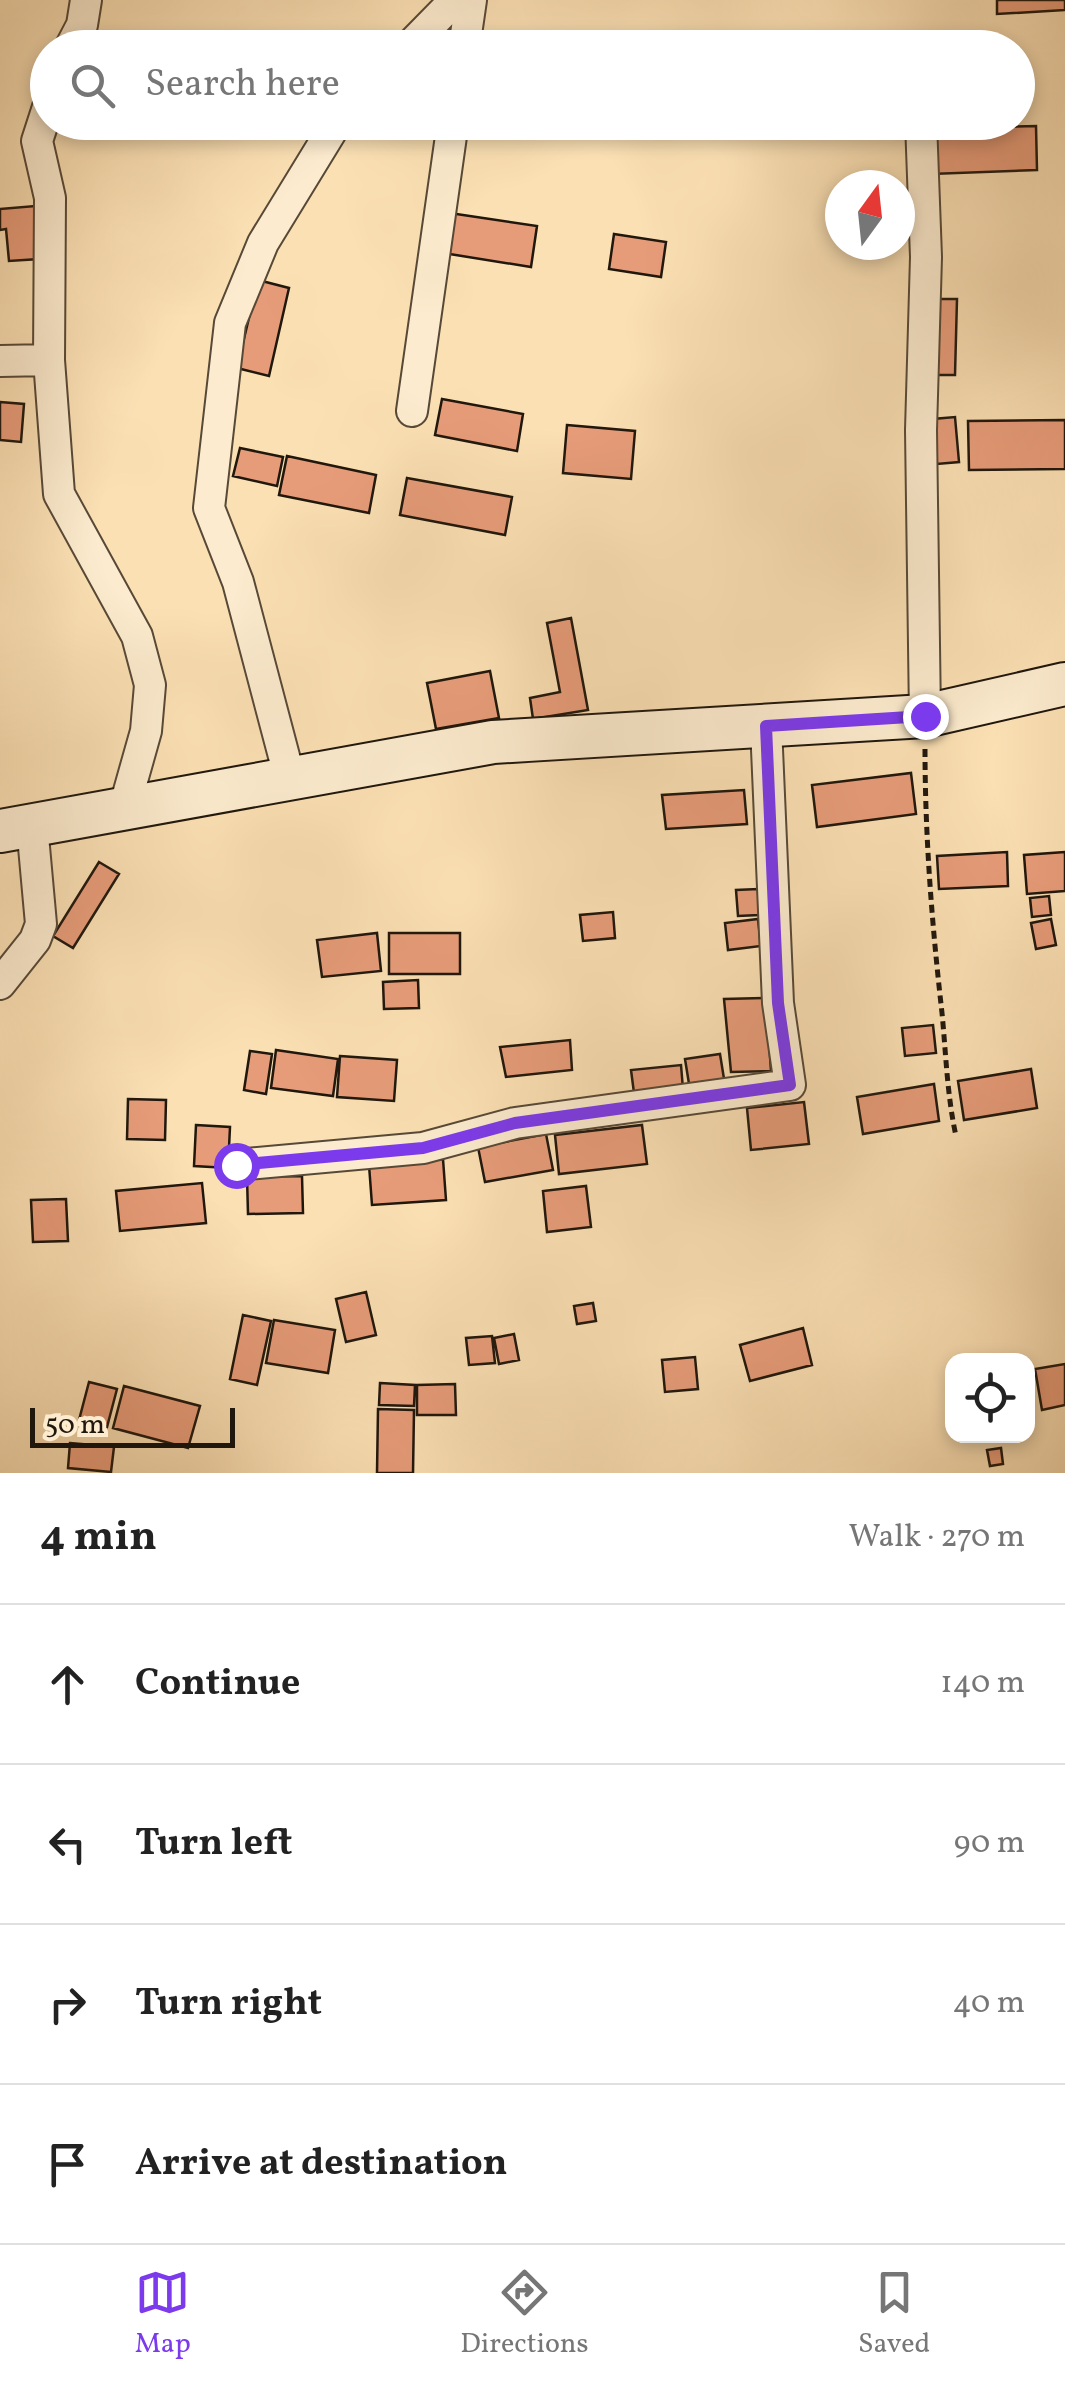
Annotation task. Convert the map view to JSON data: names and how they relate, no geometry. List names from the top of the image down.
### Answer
{
  "scale_bar": "50 m",
  "north": "top",
  "page": {
    "search": "Search here",
    "scale": "50 m",
    "heading": ["4 min", "Walk · 270 m"],
    "list": [
      ["Continue", "140 m"],
      ["Turn left", "90 m"],
      ["Turn right", "40 m"],
      "Arrive at destination"
    ],
    "nav": ["Map", "Directions", "Saved"]
  }
}
